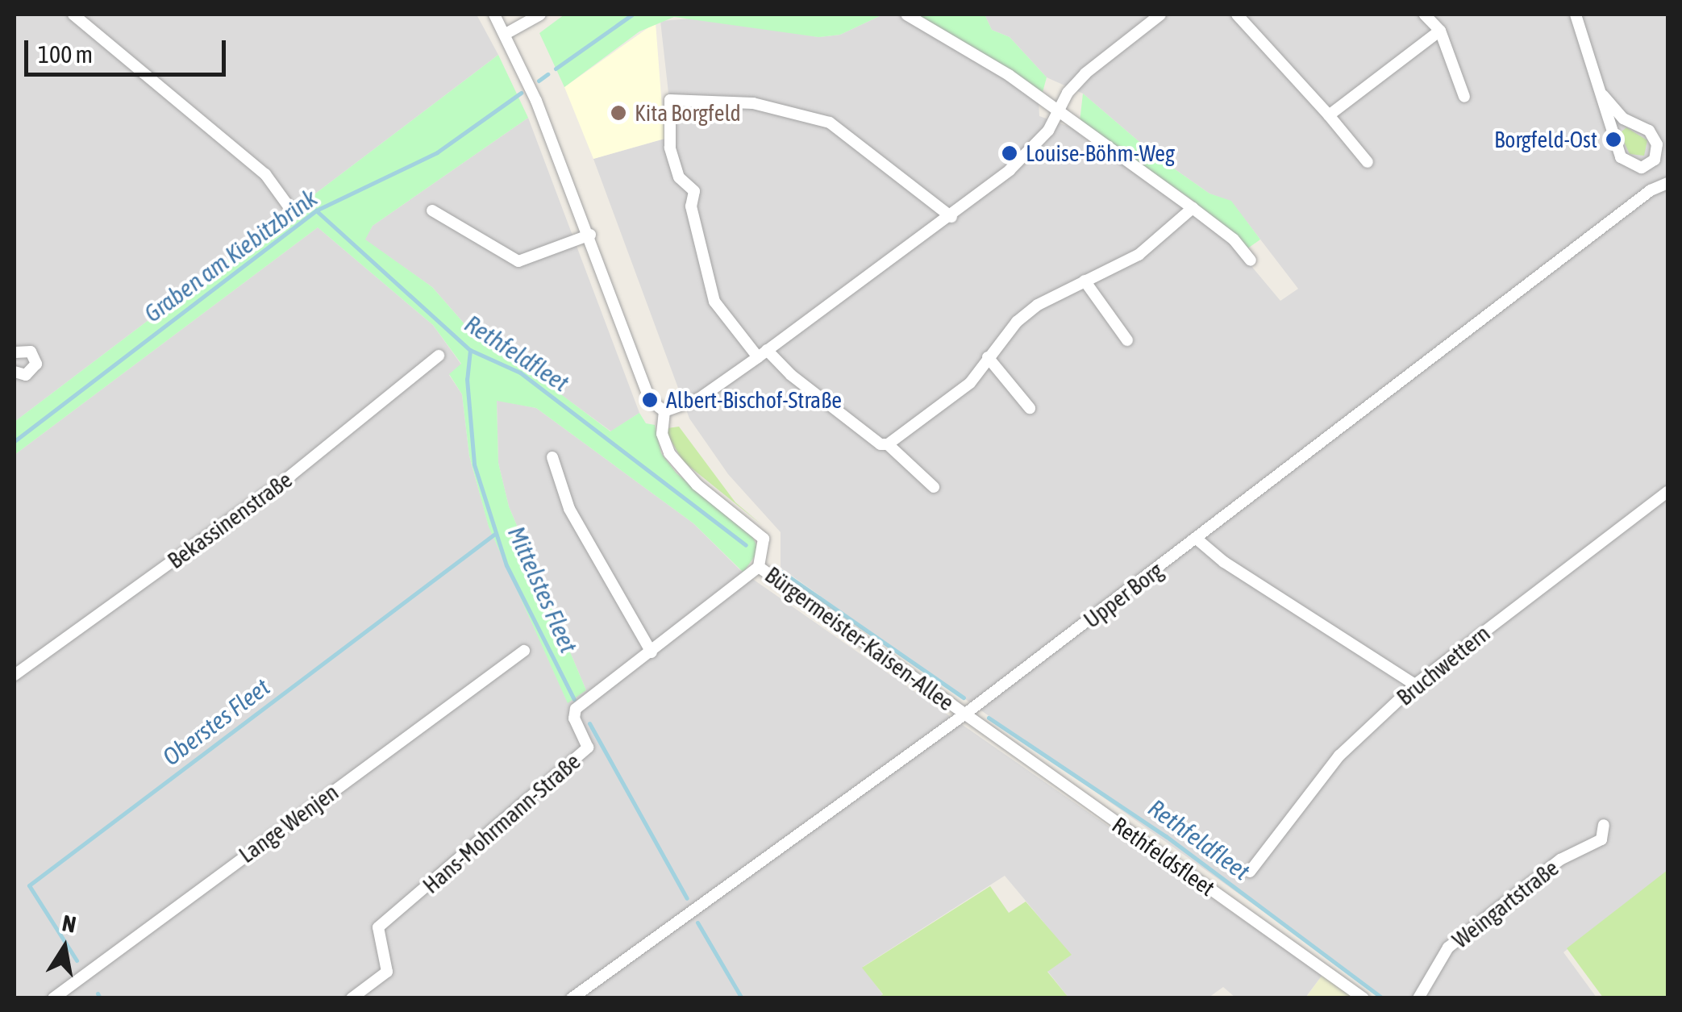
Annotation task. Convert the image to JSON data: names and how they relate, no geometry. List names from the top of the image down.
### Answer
{
  "streets": {
    "street": [
      "Bekassinenstraße",
      "Upper Borg",
      "Bürgermeister-Kaisen-Allee",
      "Bruchwettern",
      "Lange Wenjen",
      "Hans-Mohrmann-Straße",
      "Rethfeldsfleet",
      "Weingartstraße"
    ]
  },
  "crossings": [
    ["Upper Borg", "Bürgermeister-Kaisen-Allee"],
    ["Upper Borg", "Rethfeldsfleet"],
    ["Bürgermeister-Kaisen-Allee", "Hans-Mohrmann-Straße"],
    ["Bürgermeister-Kaisen-Allee", "Rethfeldsfleet"]
  ],
  "water": [
    "Graben am Kiebitzbrink",
    "Rethfeldfleet",
    "Mittelstes Fleet",
    "Oberstes Fleet"
  ],
  "places": [
    "Kita Borgfeld",
    "Borgfeld-Ost",
    "Louise-Böhm-Weg",
    "Albert-Bischof-Straße"
  ],
  "scale_bar": "100 m",
  "north": "top"
}
